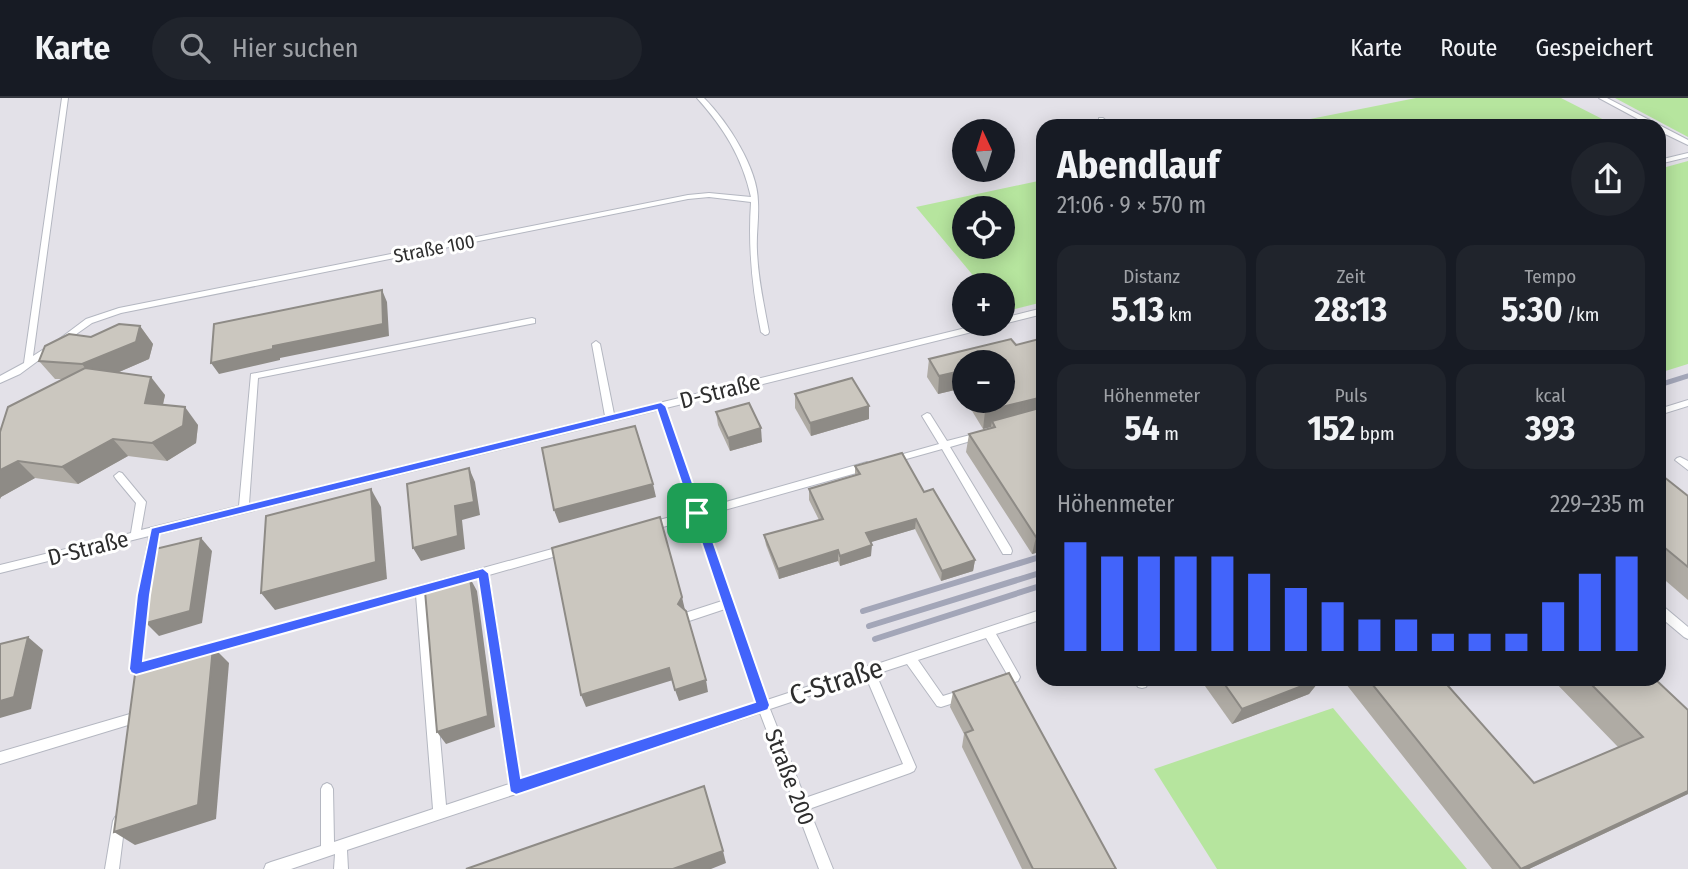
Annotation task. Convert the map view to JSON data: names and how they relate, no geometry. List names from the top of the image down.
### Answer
{
  "streets": {
    "lane": [
      "Straße 100",
      "D-Straße",
      "C-Straße",
      "Straße 200"
    ]
  },
  "crossings": [
    ["D-Straße", "Straße 200"],
    ["C-Straße", "Straße 200"]
  ],
  "north": "top",
  "page": {
    "header": "Karte",
    "search": "Hier suchen",
    "nav": ["Karte", "Route", "Gespeichert"],
    "map_buttons": ["+", "−"],
    "heading": ["Abendlauf", "21:06 · 9 × 570 m"],
    "stats": [
      ["Distanz", "5.13 km"],
      ["Zeit", "28:13"],
      ["Tempo", "5:30 /km"],
      ["Höhenmeter", "54 m"],
      ["Puls", "152 bpm"],
      ["kcal", "393"]
    ],
    "chart": ["Höhenmeter", "229–235 m"]
  }
}
